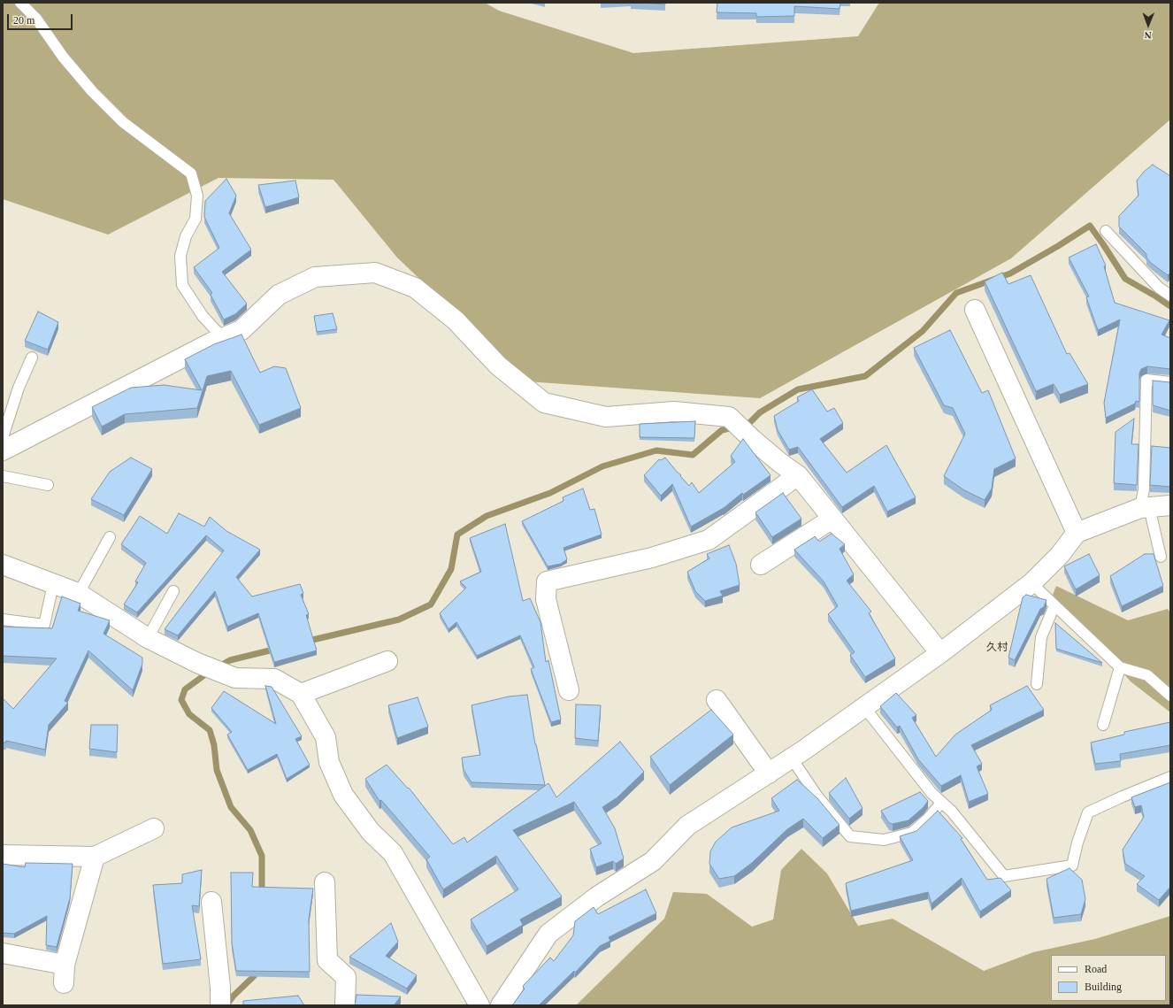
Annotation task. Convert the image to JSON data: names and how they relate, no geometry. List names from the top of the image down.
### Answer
{
  "districts": ["久村"],
  "legend": ["Road", "Building"],
  "scale_bar": "20 m",
  "north": "bottom"
}
